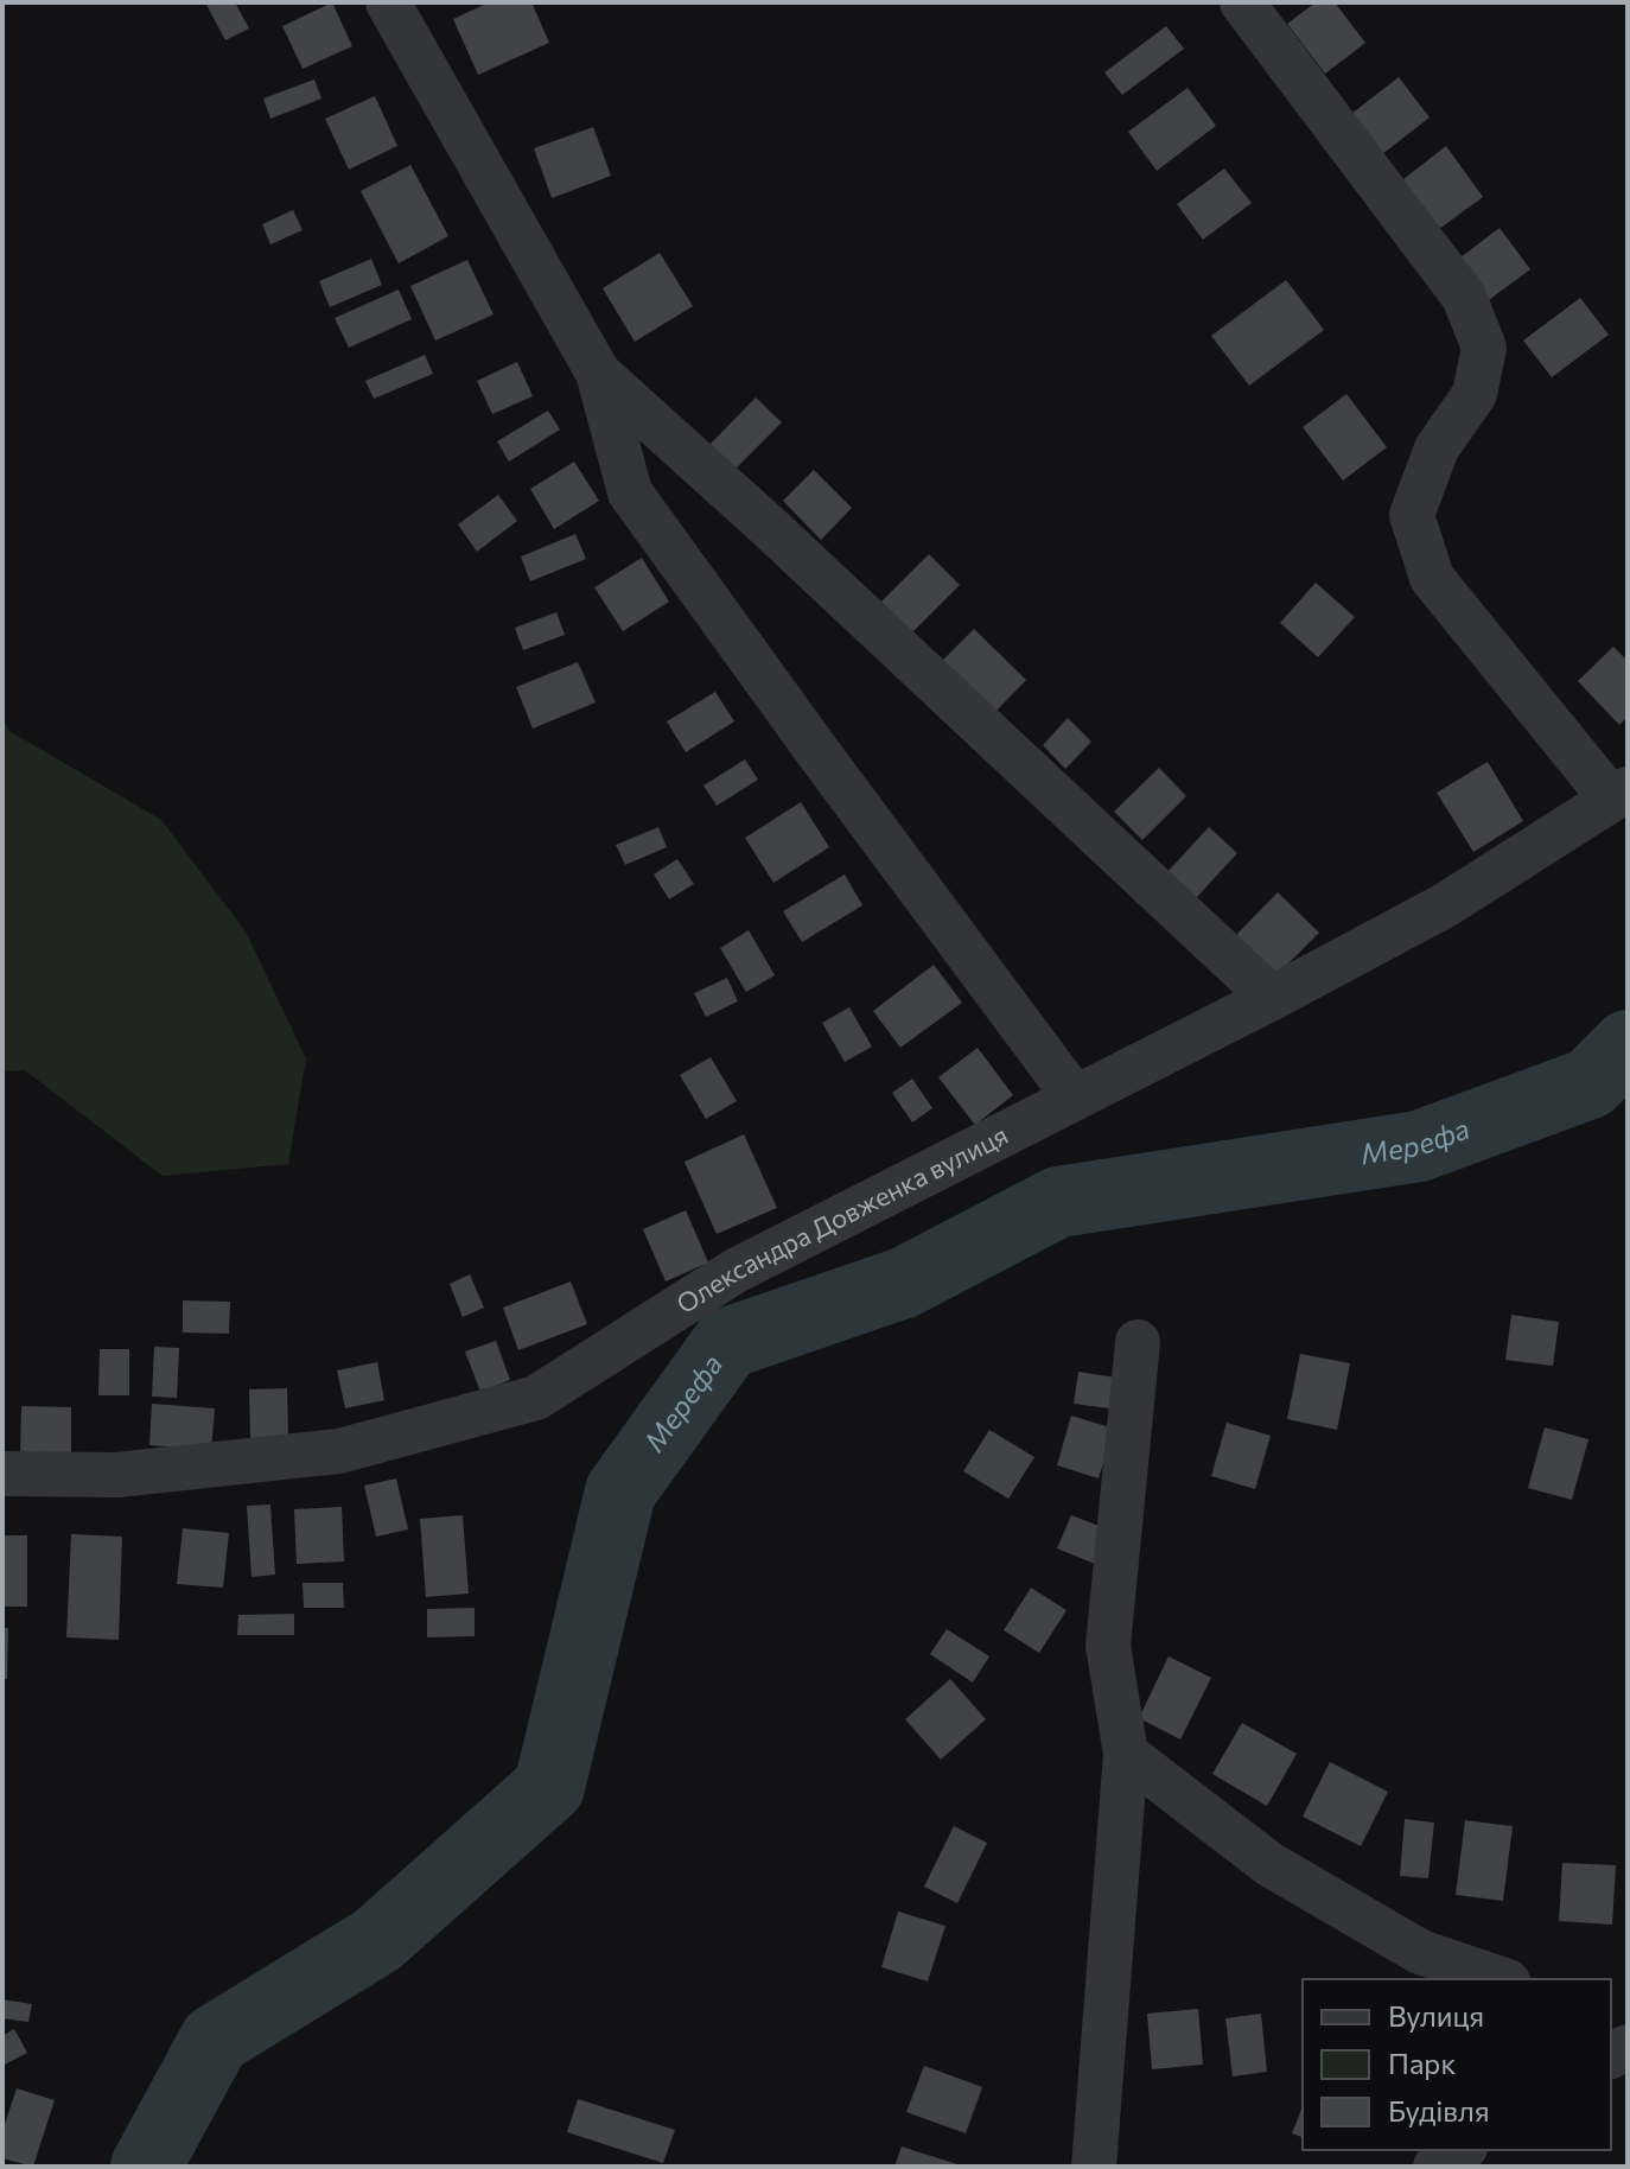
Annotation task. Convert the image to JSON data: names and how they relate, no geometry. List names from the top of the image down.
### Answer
{
  "streets": {
    "street": ["Олександра Довженка вулиця"]
  },
  "water": ["Мерефа"],
  "legend": ["Вулиця", "Парк", "Будівля"]
}
